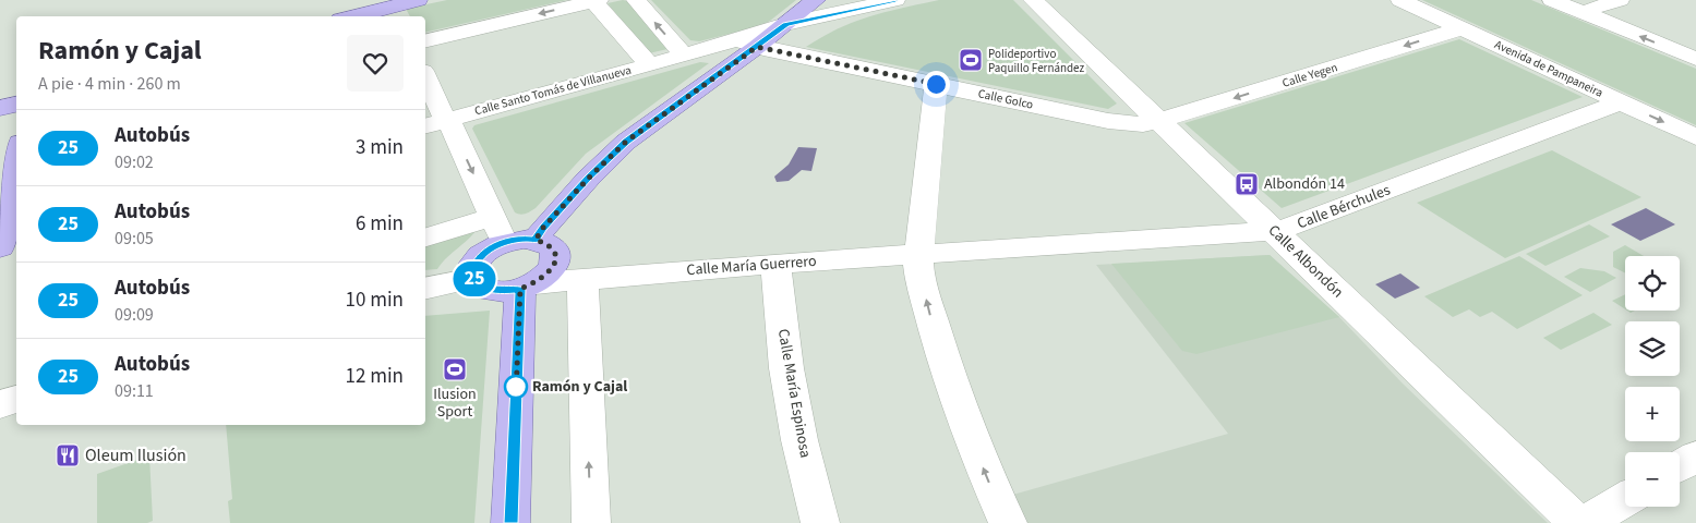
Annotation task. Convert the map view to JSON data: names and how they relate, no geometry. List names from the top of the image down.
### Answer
{
  "streets": {
    "street": [
      "Avenida de Pampaneira",
      "Calle Yegen",
      "Calle Santo Tomás de Villanueva",
      "Calle Golco",
      "Calle Bérchules",
      "Calle Albondón",
      "Calle María Guerrero",
      "Calle María Espinosa"
    ]
  },
  "crossings": [
    ["Avenida de Pampaneira", "Calle Yegen"],
    ["Avenida de Pampaneira", "Calle Bérchules"],
    ["Calle Yegen", "Calle Golco"],
    ["Calle Yegen", "Calle Albondón"],
    ["Calle Santo Tomás de Villanueva", "Calle Golco"],
    ["Calle Golco", "Calle Albondón"],
    ["Calle Bérchules", "Calle Albondón"],
    ["Calle Bérchules", "Calle María Guerrero"],
    ["Calle María Guerrero", "Calle María Espinosa"]
  ],
  "one_way": ["Calle Yegen"],
  "places": {
    "sports": ["Polideportivo Paquillo Fernández", "Ilusion Sport"],
    "bus stop": ["Albondón 14"],
    "other": ["Ramón y Cajal"],
    "restaurant": ["Oleum Ilusión"]
  },
  "lines": ["bus line 25"],
  "page": {
    "on_map": "25",
    "heading": ["Ramón y Cajal", "A pie · 4 min · 260 m"],
    "list": [
      {
        "mark": "25",
        "name": "Autobús",
        "note": "09:02",
        "value": "3 min"
      },
      {
        "mark": "25",
        "name": "Autobús",
        "note": "09:05",
        "value": "6 min"
      },
      {
        "mark": "25",
        "name": "Autobús",
        "note": "09:09",
        "value": "10 min"
      },
      {
        "mark": "25",
        "name": "Autobús",
        "note": "09:11",
        "value": "12 min"
      }
    ],
    "map_buttons": ["+", "−"]
  }
}
